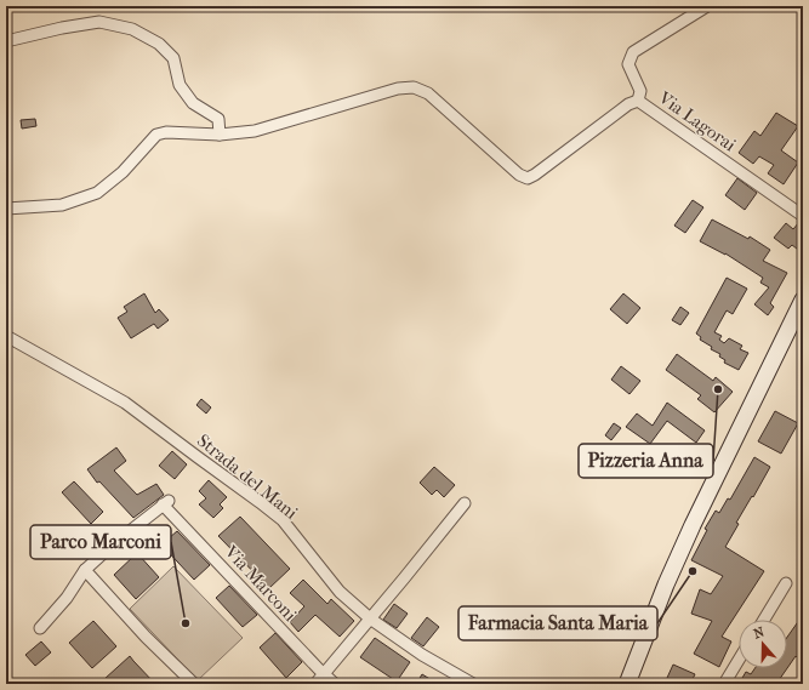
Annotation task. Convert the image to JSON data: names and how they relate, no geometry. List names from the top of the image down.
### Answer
{
  "streets": {
    "street": ["Via Lagorai", "Strada del Mani", "Via Marconi"]
  },
  "places": ["Pizzeria Anna", "Farmacia Santa Maria", "Parco Marconi"],
  "north": "top"
}
